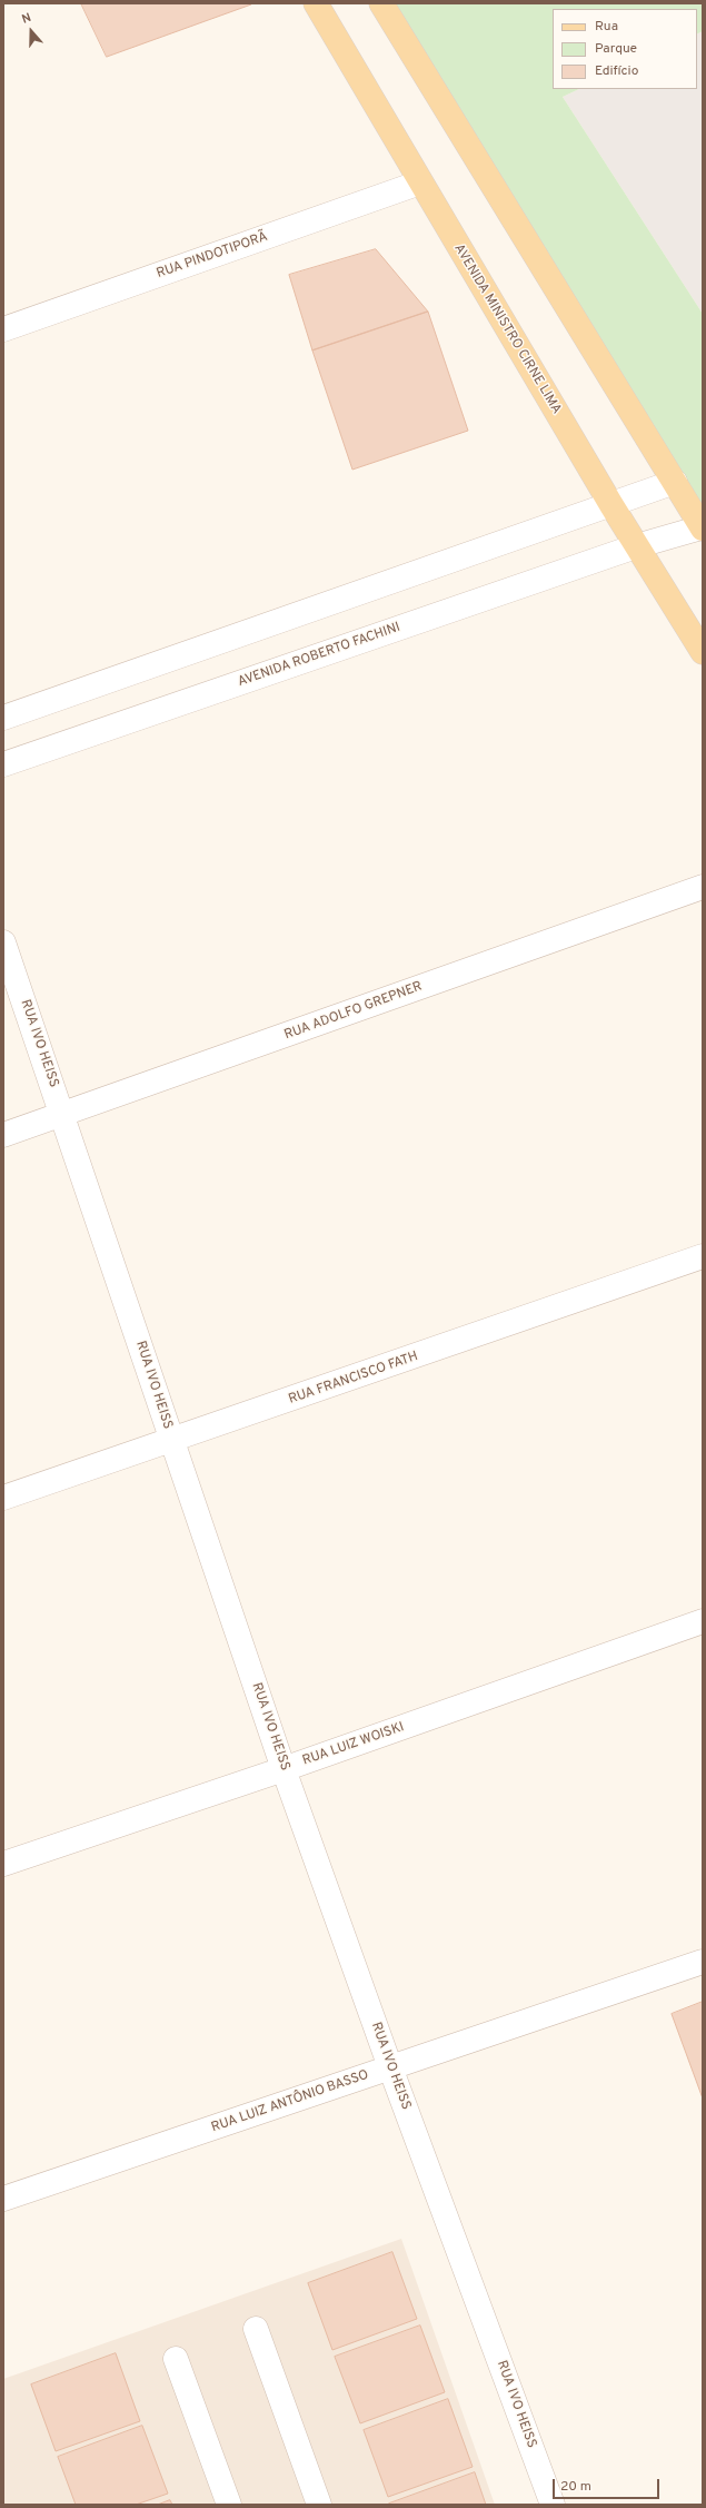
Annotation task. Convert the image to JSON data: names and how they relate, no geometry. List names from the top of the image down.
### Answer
{
  "streets": {
    "main road": ["AVENIDA MINISTRO CIRNE LIMA"],
    "street": [
      "RUA PINDOTIPORÃ",
      "AVENIDA ROBERTO FACHINI",
      "RUA ADOLFO GREPNER",
      "RUA IVO HEISS",
      "RUA FRANCISCO FATH",
      "RUA LUIZ WOISKI",
      "RUA LUIZ ANTÔNIO BASSO"
    ]
  },
  "crossings": [
    ["RUA PINDOTIPORÃ", "AVENIDA MINISTRO CIRNE LIMA"],
    ["AVENIDA MINISTRO CIRNE LIMA", "AVENIDA ROBERTO FACHINI"],
    ["RUA ADOLFO GREPNER", "RUA IVO HEISS"],
    ["RUA IVO HEISS", "RUA FRANCISCO FATH"],
    ["RUA IVO HEISS", "RUA LUIZ WOISKI"],
    ["RUA IVO HEISS", "RUA LUIZ ANTÔNIO BASSO"]
  ],
  "legend": ["Rua", "Parque", "Edifício"],
  "scale_bar": "20 m",
  "north": "top"
}
